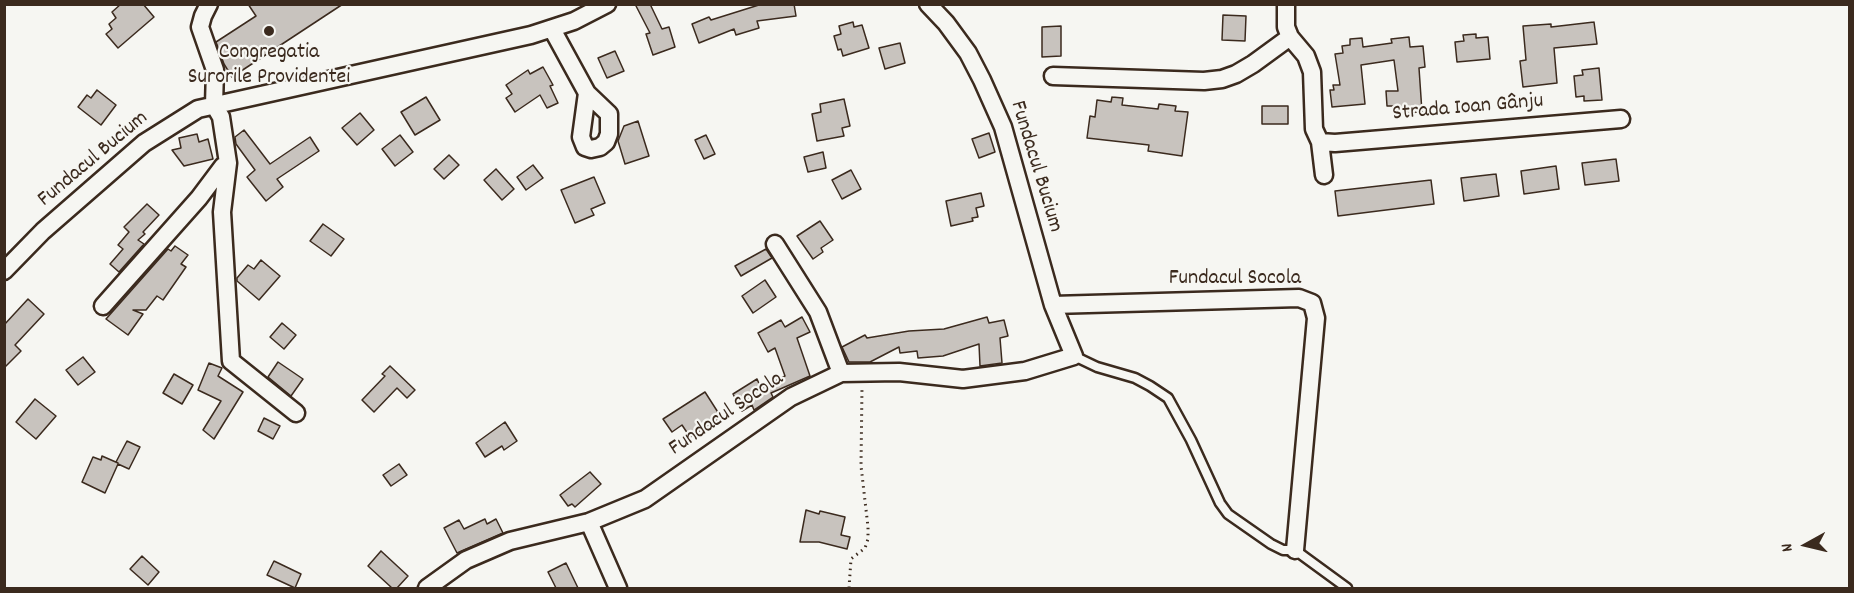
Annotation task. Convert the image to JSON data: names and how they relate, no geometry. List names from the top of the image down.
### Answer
{
  "streets": {
    "street": ["Strada Ioan Gânju", "Fundacul Bucium", "Fundacul Socola"]
  },
  "crossings": [
    ["Fundacul Bucium", "Fundacul Socola"]
  ],
  "places": ["Congregatia Surorile Providentei"],
  "north": "left"
}
